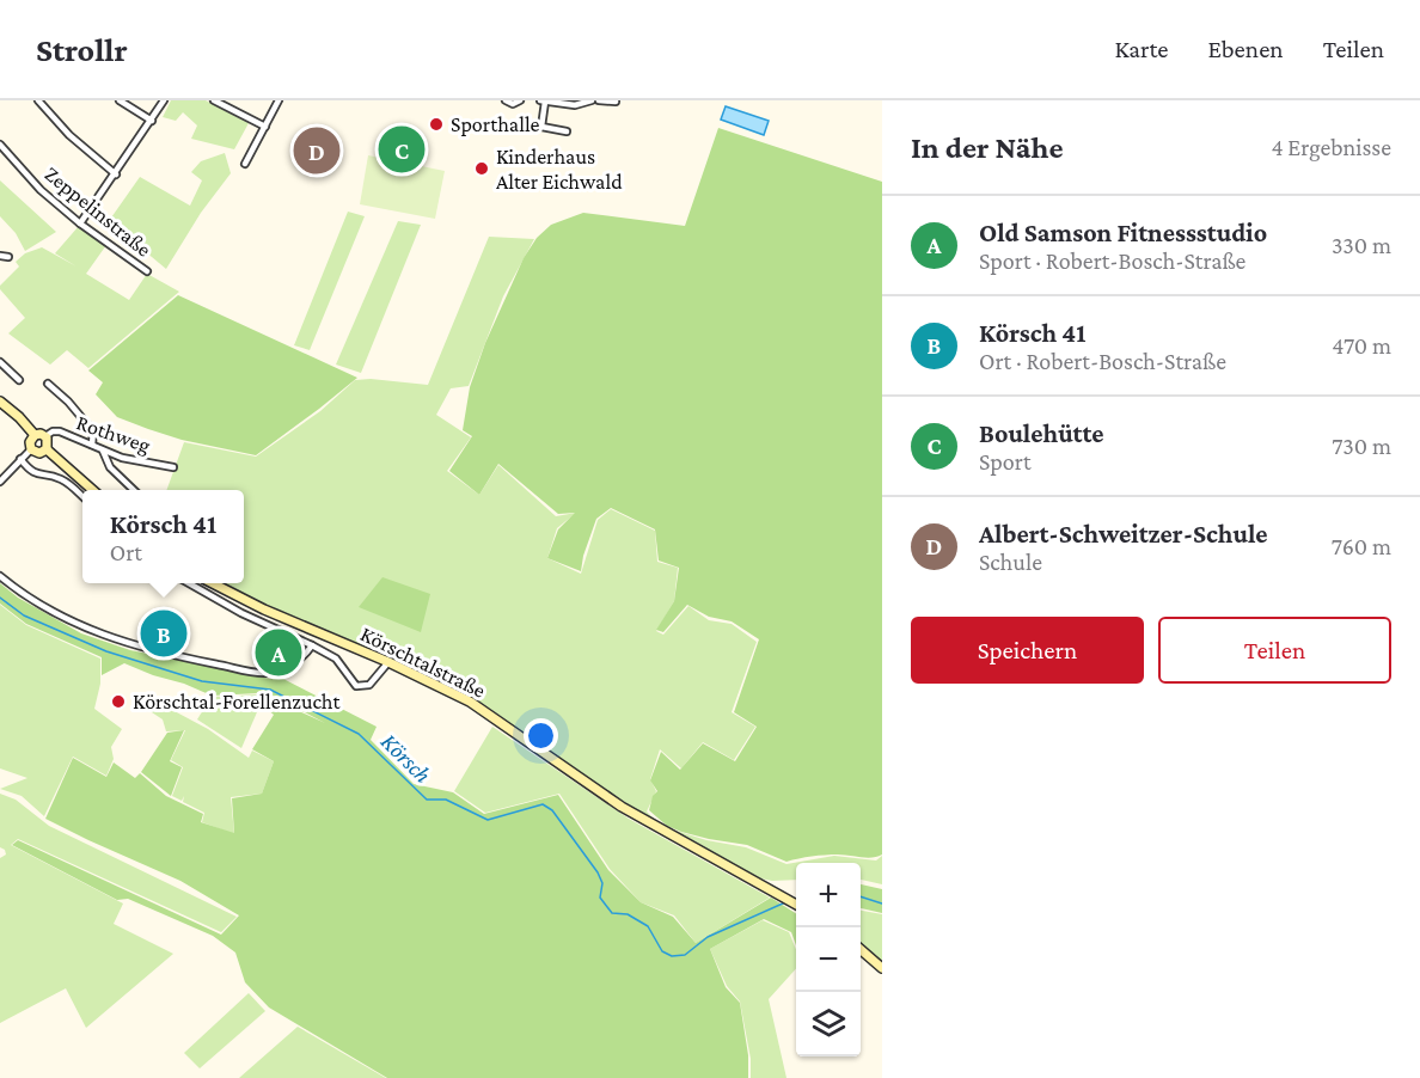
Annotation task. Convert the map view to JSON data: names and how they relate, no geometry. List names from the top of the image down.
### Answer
{
  "streets": {
    "main road": ["Körschtalstraße"],
    "street": ["Zeppelinstraße", "Rothweg"]
  },
  "water": ["Körsch"],
  "places": ["Sporthalle", "Kinderhaus Alter Eichwald", "Körschtal-Forellenzucht"],
  "page": {
    "header": "Strollr",
    "nav": ["Karte", "Ebenen", "Teilen"],
    "heading": ["In der Nähe", "4 Ergebnisse"],
    "pins": [
      "C",
      "D",
      "B",
      "A"
    ],
    "list": [
      {
        "mark": "A",
        "name": "Old Samson Fitnessstudio",
        "note": "Sport · Robert-Bosch-Straße",
        "value": "330 m"
      },
      {
        "mark": "B",
        "name": "Körsch 41",
        "note": "Ort · Robert-Bosch-Straße",
        "value": "470 m"
      },
      {
        "mark": "C",
        "name": "Boulehütte",
        "note": "Sport",
        "value": "730 m"
      },
      {
        "mark": "D",
        "name": "Albert-Schweitzer-Schule",
        "note": "Schule",
        "value": "760 m"
      }
    ],
    "popup": ["Körsch 41", "Ort"],
    "buttons": ["Speichern", "Teilen"],
    "map_buttons": ["+", "−"]
  }
}
